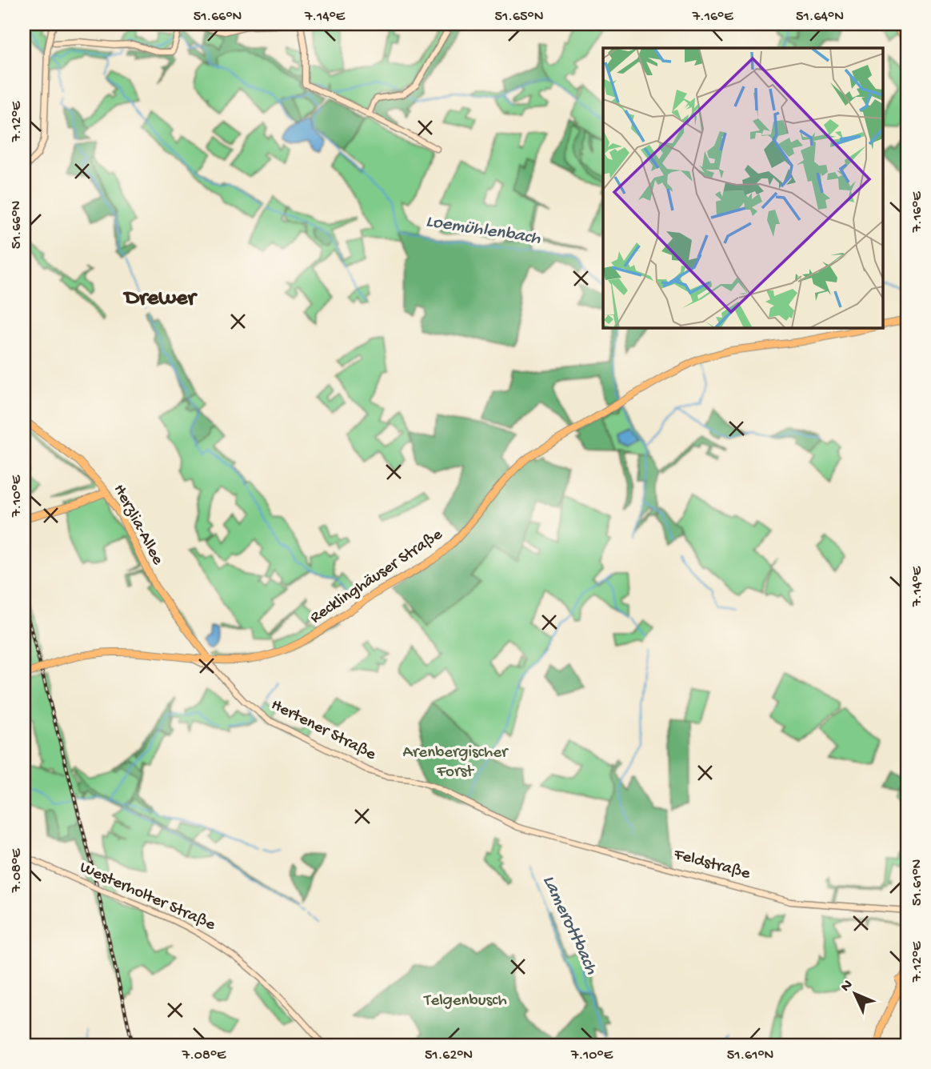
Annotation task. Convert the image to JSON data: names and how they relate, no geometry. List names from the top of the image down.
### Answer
{
  "streets": {
    "main road": [
      "Herzlia-Allee",
      "Recklinghäuser Straße",
      "Hertener Straße",
      "Feldstraße",
      "Westerholter Straße"
    ]
  },
  "crossings": [
    ["Herzlia-Allee", "Recklinghäuser Straße"],
    ["Herzlia-Allee", "Hertener Straße"],
    ["Recklinghäuser Straße", "Hertener Straße"],
    ["Hertener Straße", "Feldstraße"]
  ],
  "districts": ["Drewer"],
  "water": ["Loemühlenbach", "Lamerottbach"],
  "parks": ["Arenbergischer Forst", "Telgenbusch"],
  "north": "top left",
  "coordinates": [
    "51.66°N",
    "7.14°E",
    "51.65°N",
    "7.16°E",
    "51.64°N",
    "7.12°E",
    "7.10°E",
    "7.08°E",
    "51.61°N",
    "51.62°N"
  ]
}
